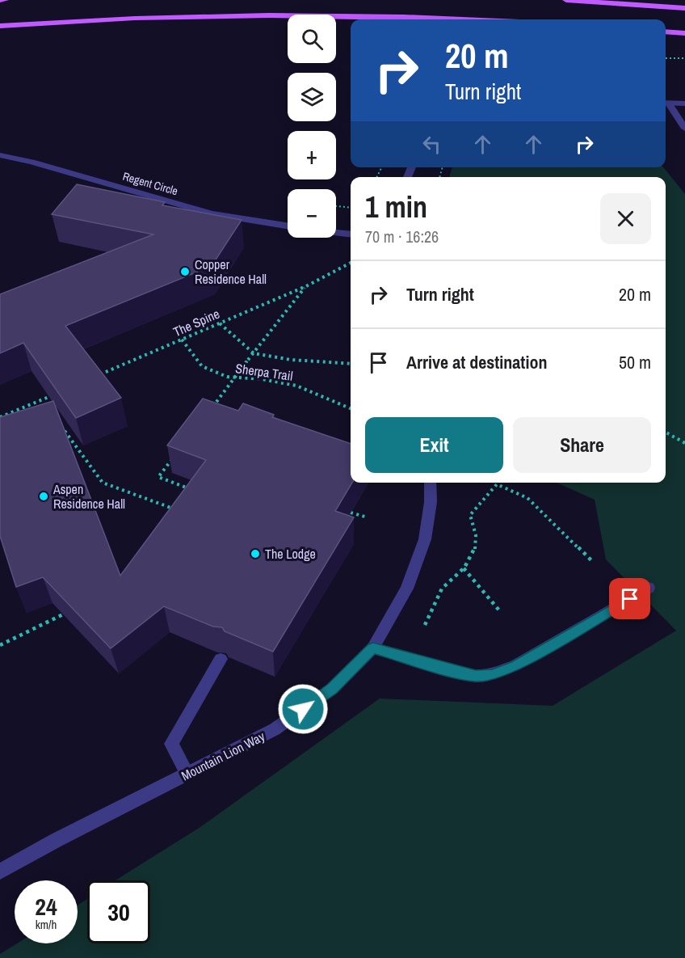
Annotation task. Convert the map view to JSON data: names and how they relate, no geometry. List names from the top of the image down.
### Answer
{
  "streets": {
    "street": ["Regent Circle", "Mountain Lion Way"],
    "path": ["The Spine", "Sherpa Trail"]
  },
  "crossings": [
    ["The Spine", "Sherpa Trail"]
  ],
  "places": ["Copper Residence Hall", "Aspen Residence Hall", "The Lodge"],
  "page": {
    "map_buttons": ["+", "−"],
    "turn": ["20 m", "Turn right"],
    "heading": ["1 min", "70 m · 16:26"],
    "list": [
      {
        "name": "Turn right",
        "value": "20 m"
      },
      {
        "name": "Arrive at destination",
        "value": "50 m"
      }
    ],
    "buttons": ["Exit", "Share"],
    "speed": "24 km/h",
    "limit": "30"
  }
}
